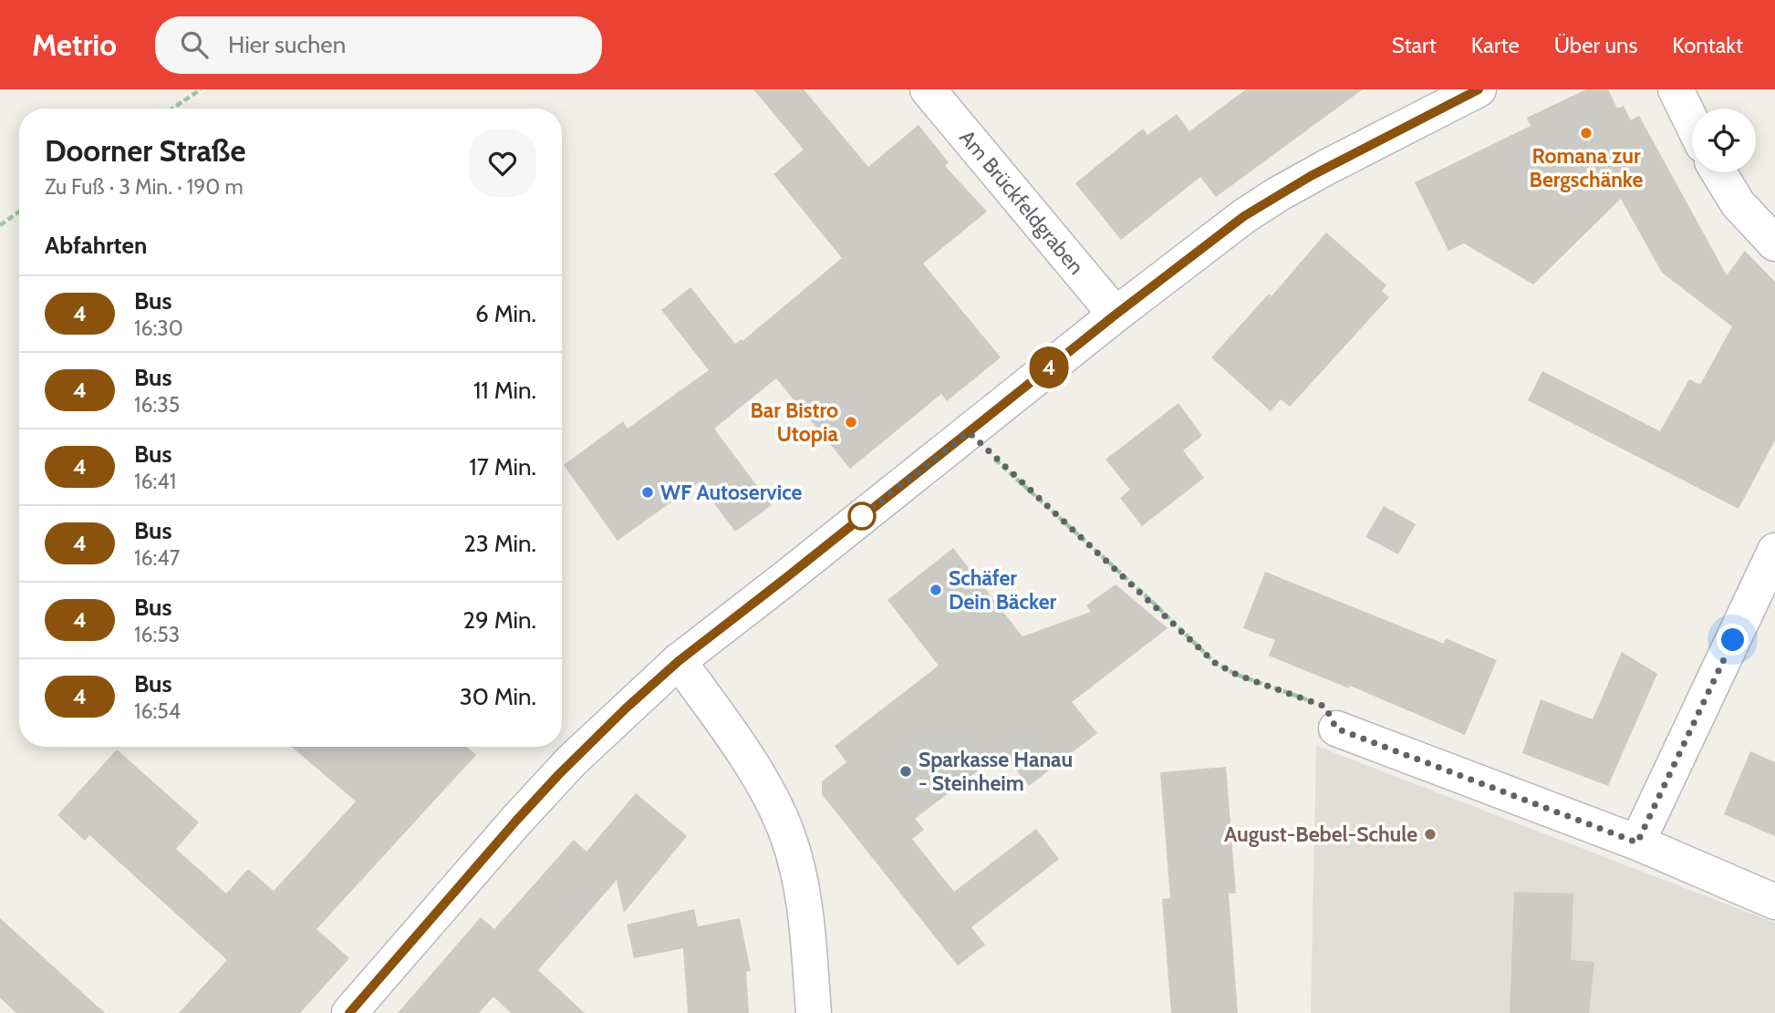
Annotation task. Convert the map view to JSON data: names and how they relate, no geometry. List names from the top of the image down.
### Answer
{
  "streets": {
    "street": ["Am Brückfeldgraben"]
  },
  "places": [
    "Romana zur Bergschänke",
    "Bar Bistro Utopia",
    "WF Autoservice",
    "Schäfer Dein Bäcker",
    "Sparkasse Hanau - Steinheim",
    "August-Bebel-Schule"
  ],
  "lines": ["bus line 4"],
  "page": {
    "header": "Metrio",
    "search": "Hier suchen",
    "nav": [
      "Start",
      "Karte",
      "Über uns",
      "Kontakt"
    ],
    "on_map": "4",
    "heading": [
      ["Doorner Straße", "Zu Fuß · 3 Min. · 190 m"],
      "Abfahrten"
    ],
    "list": [
      {
        "mark": "4",
        "name": "Bus",
        "note": "16:30",
        "value": "6 Min."
      },
      {
        "mark": "4",
        "name": "Bus",
        "note": "16:35",
        "value": "11 Min."
      },
      {
        "mark": "4",
        "name": "Bus",
        "note": "16:41",
        "value": "17 Min."
      },
      {
        "mark": "4",
        "name": "Bus",
        "note": "16:47",
        "value": "23 Min."
      },
      {
        "mark": "4",
        "name": "Bus",
        "note": "16:53",
        "value": "29 Min."
      },
      {
        "mark": "4",
        "name": "Bus",
        "note": "16:54",
        "value": "30 Min."
      }
    ]
  }
}
